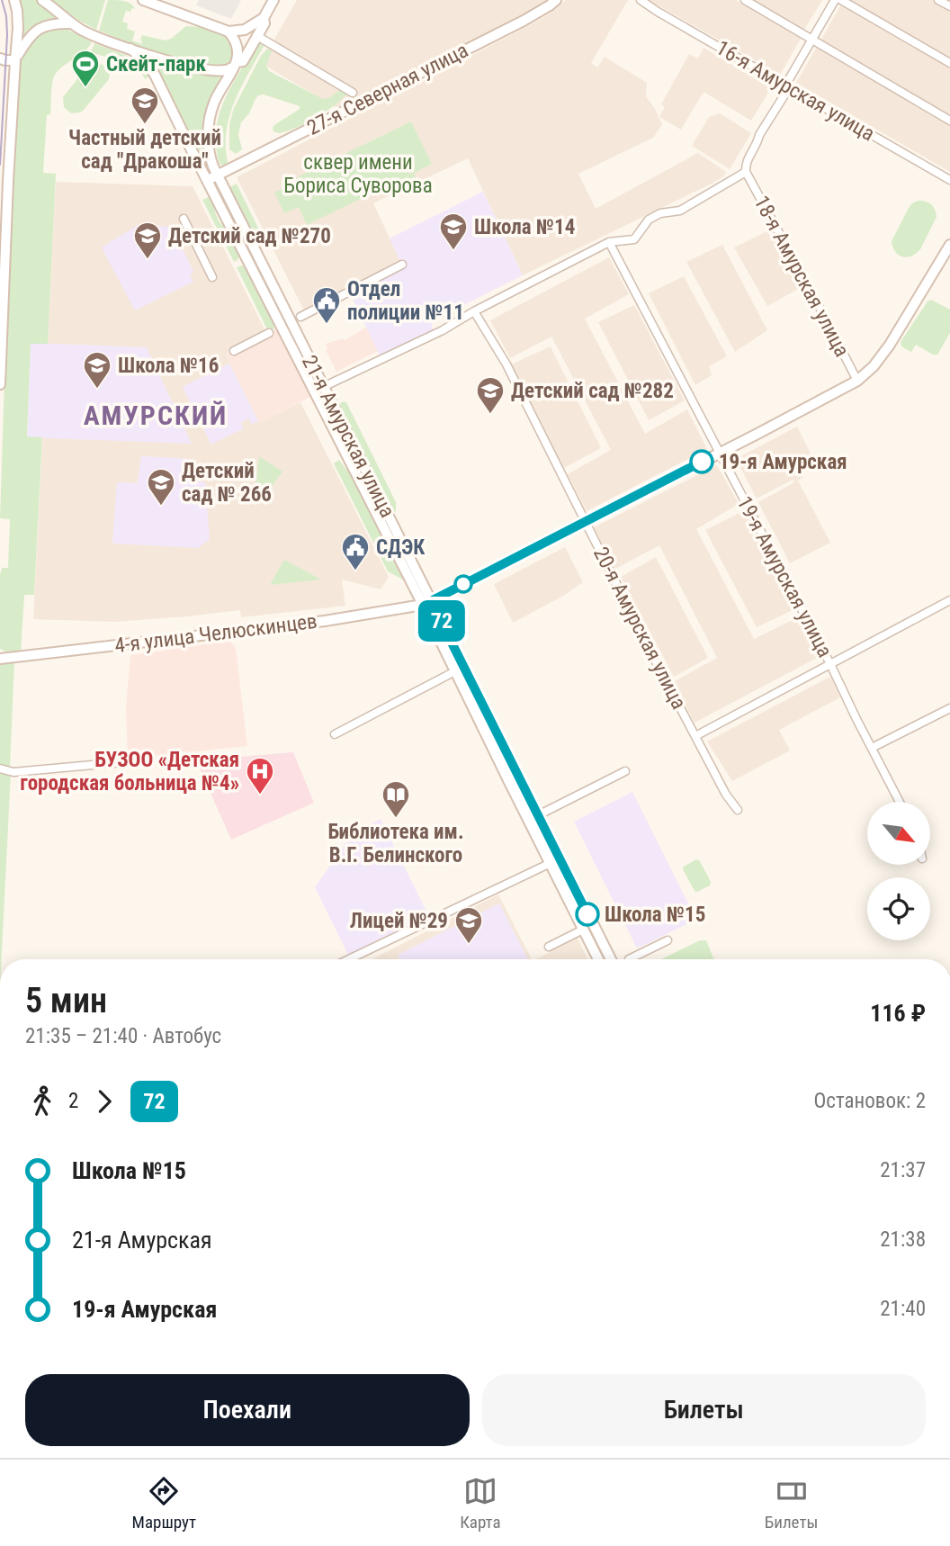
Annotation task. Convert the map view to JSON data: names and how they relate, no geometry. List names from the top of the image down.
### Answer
{
  "streets": {
    "main road": ["27-я Северная улица", "21-я Амурская улица", "4-я улица Челюскинцев"],
    "street": [
      "16-я Амурская улица",
      "18-я Амурская улица",
      "19-я Амурская улица",
      "20-я Амурская улица"
    ]
  },
  "crossings": [
    ["27-я Северная улица", "21-я Амурская улица"],
    ["18-я Амурская улица", "4-я улица Челюскинцев"],
    ["21-я Амурская улица", "4-я улица Челюскинцев"],
    ["19-я Амурская улица", "4-я улица Челюскинцев"],
    ["20-я Амурская улица", "4-я улица Челюскинцев"]
  ],
  "districts": ["АМУРСКИЙ"],
  "parks": ["сквер имени Бориса Суворова"],
  "places": {
    "sports": ["Скейт-парк"],
    "school or university": [
      "Частный детский сад \"Дракоша\"",
      "Школа №14",
      "Детский сад №270",
      "Школа №16",
      "Детский сад №282",
      "Детский сад № 266",
      "Лицей №29"
    ],
    "public building": ["Отдел полиции №11", "СДЭК"],
    "other": ["19-я Амурская", "Школа №15"],
    "hospital": ["БУЗОО «Детская городская больница №4»"],
    "library": ["Библиотека им. В.Г. Белинского"]
  },
  "lines": ["bus line 72"],
  "north": "bottom right",
  "page": {
    "on_map": "72",
    "heading": ["5 мин", "21:35 – 21:40 · Автобус", "116 ₽"],
    "legs": ["2", "72", "Остановок: 2"],
    "list": [
      {
        "name": "Школа №15",
        "value": "21:37"
      },
      {
        "name": "21-я Амурская",
        "value": "21:38"
      },
      {
        "name": "19-я Амурская",
        "value": "21:40"
      }
    ],
    "buttons": ["Поехали", "Билеты"],
    "tabs": ["Маршрут", "Карта", "Билеты"]
  }
}
